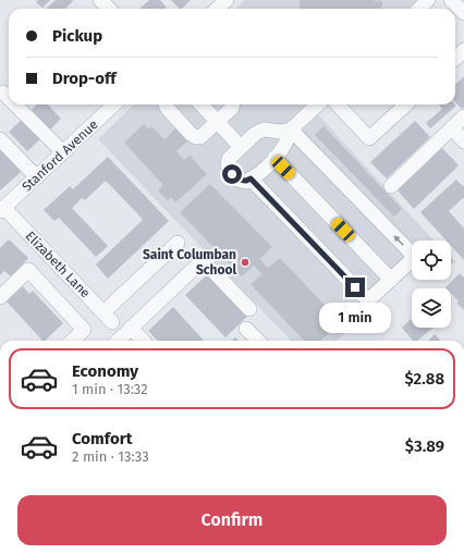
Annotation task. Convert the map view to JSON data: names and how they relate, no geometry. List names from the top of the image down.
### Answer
{
  "streets": {
    "street": ["Stanford Avenue", "Elizabeth Lane"]
  },
  "crossings": [
    ["Stanford Avenue", "Elizabeth Lane"]
  ],
  "places": ["Saint Columban School"],
  "page": {
    "banner": ["Pickup", "Drop-off"],
    "bubble": "1 min",
    "list": [
      {
        "name": "Economy",
        "note": "1 min · 13:32",
        "value": "$2.88"
      },
      {
        "name": "Comfort",
        "note": "2 min · 13:33",
        "value": "$3.89"
      }
    ],
    "buttons": "Confirm"
  }
}
